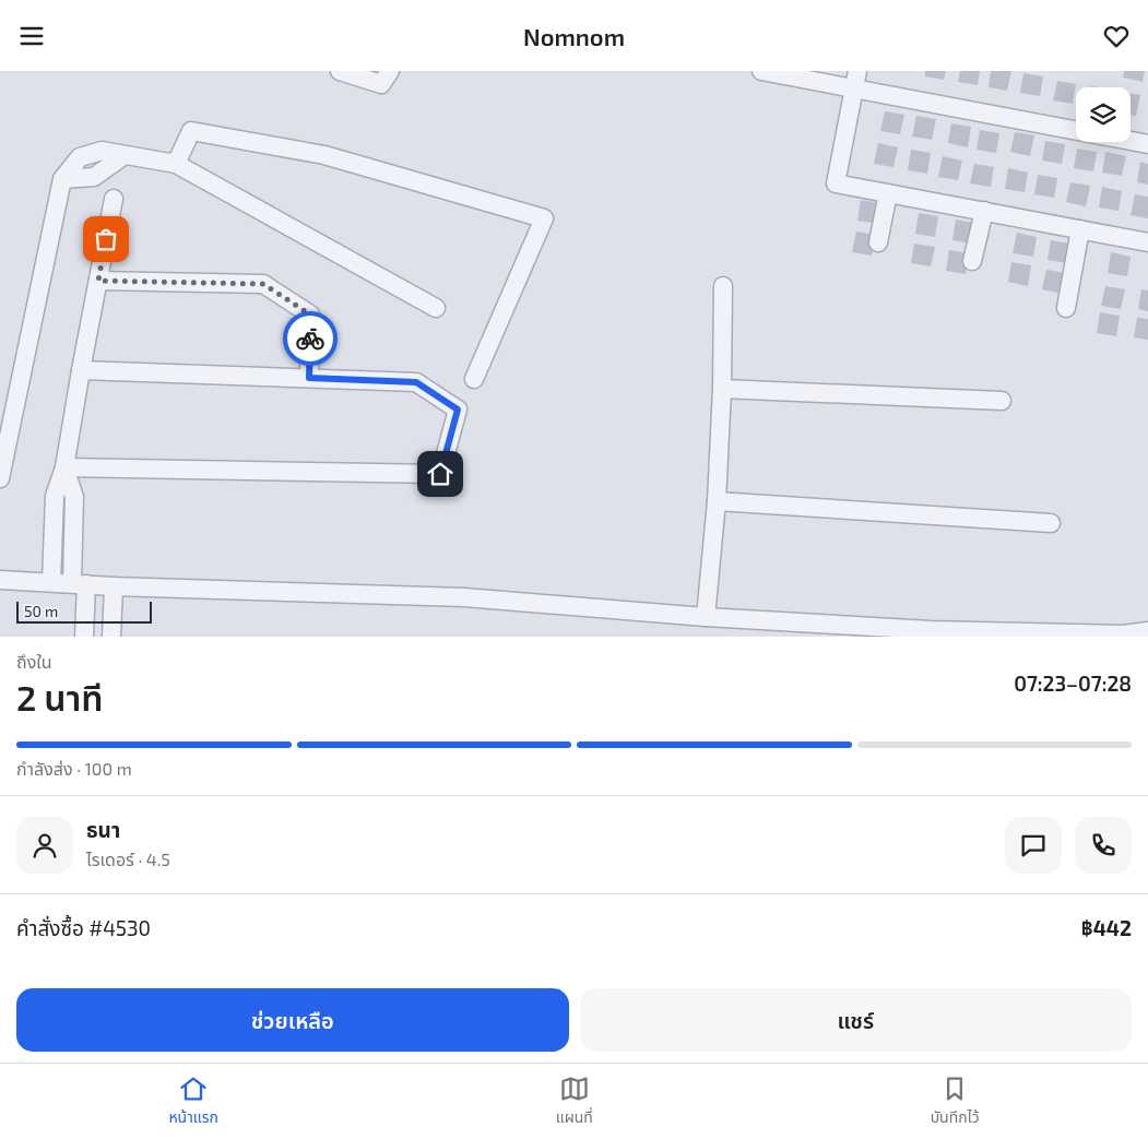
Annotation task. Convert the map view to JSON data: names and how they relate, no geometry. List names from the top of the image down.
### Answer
{
  "scale_bar": "50 m",
  "page": {
    "header": "Nomnom",
    "scale": "50 m",
    "heading": ["2 นาที", "ถึงใน", "07:23–07:28"],
    "panel": [
      "ธนา",
      "ไรเดอร์ · 4.5",
      "คำสั่งซื้อ #4530",
      "฿442"
    ],
    "bar": "กำลังส่ง · 100 m",
    "buttons": ["ช่วยเหลือ", "แชร์"],
    "tabs": ["หน้าแรก", "แผนที่", "บันทึกไว้"]
  }
}
